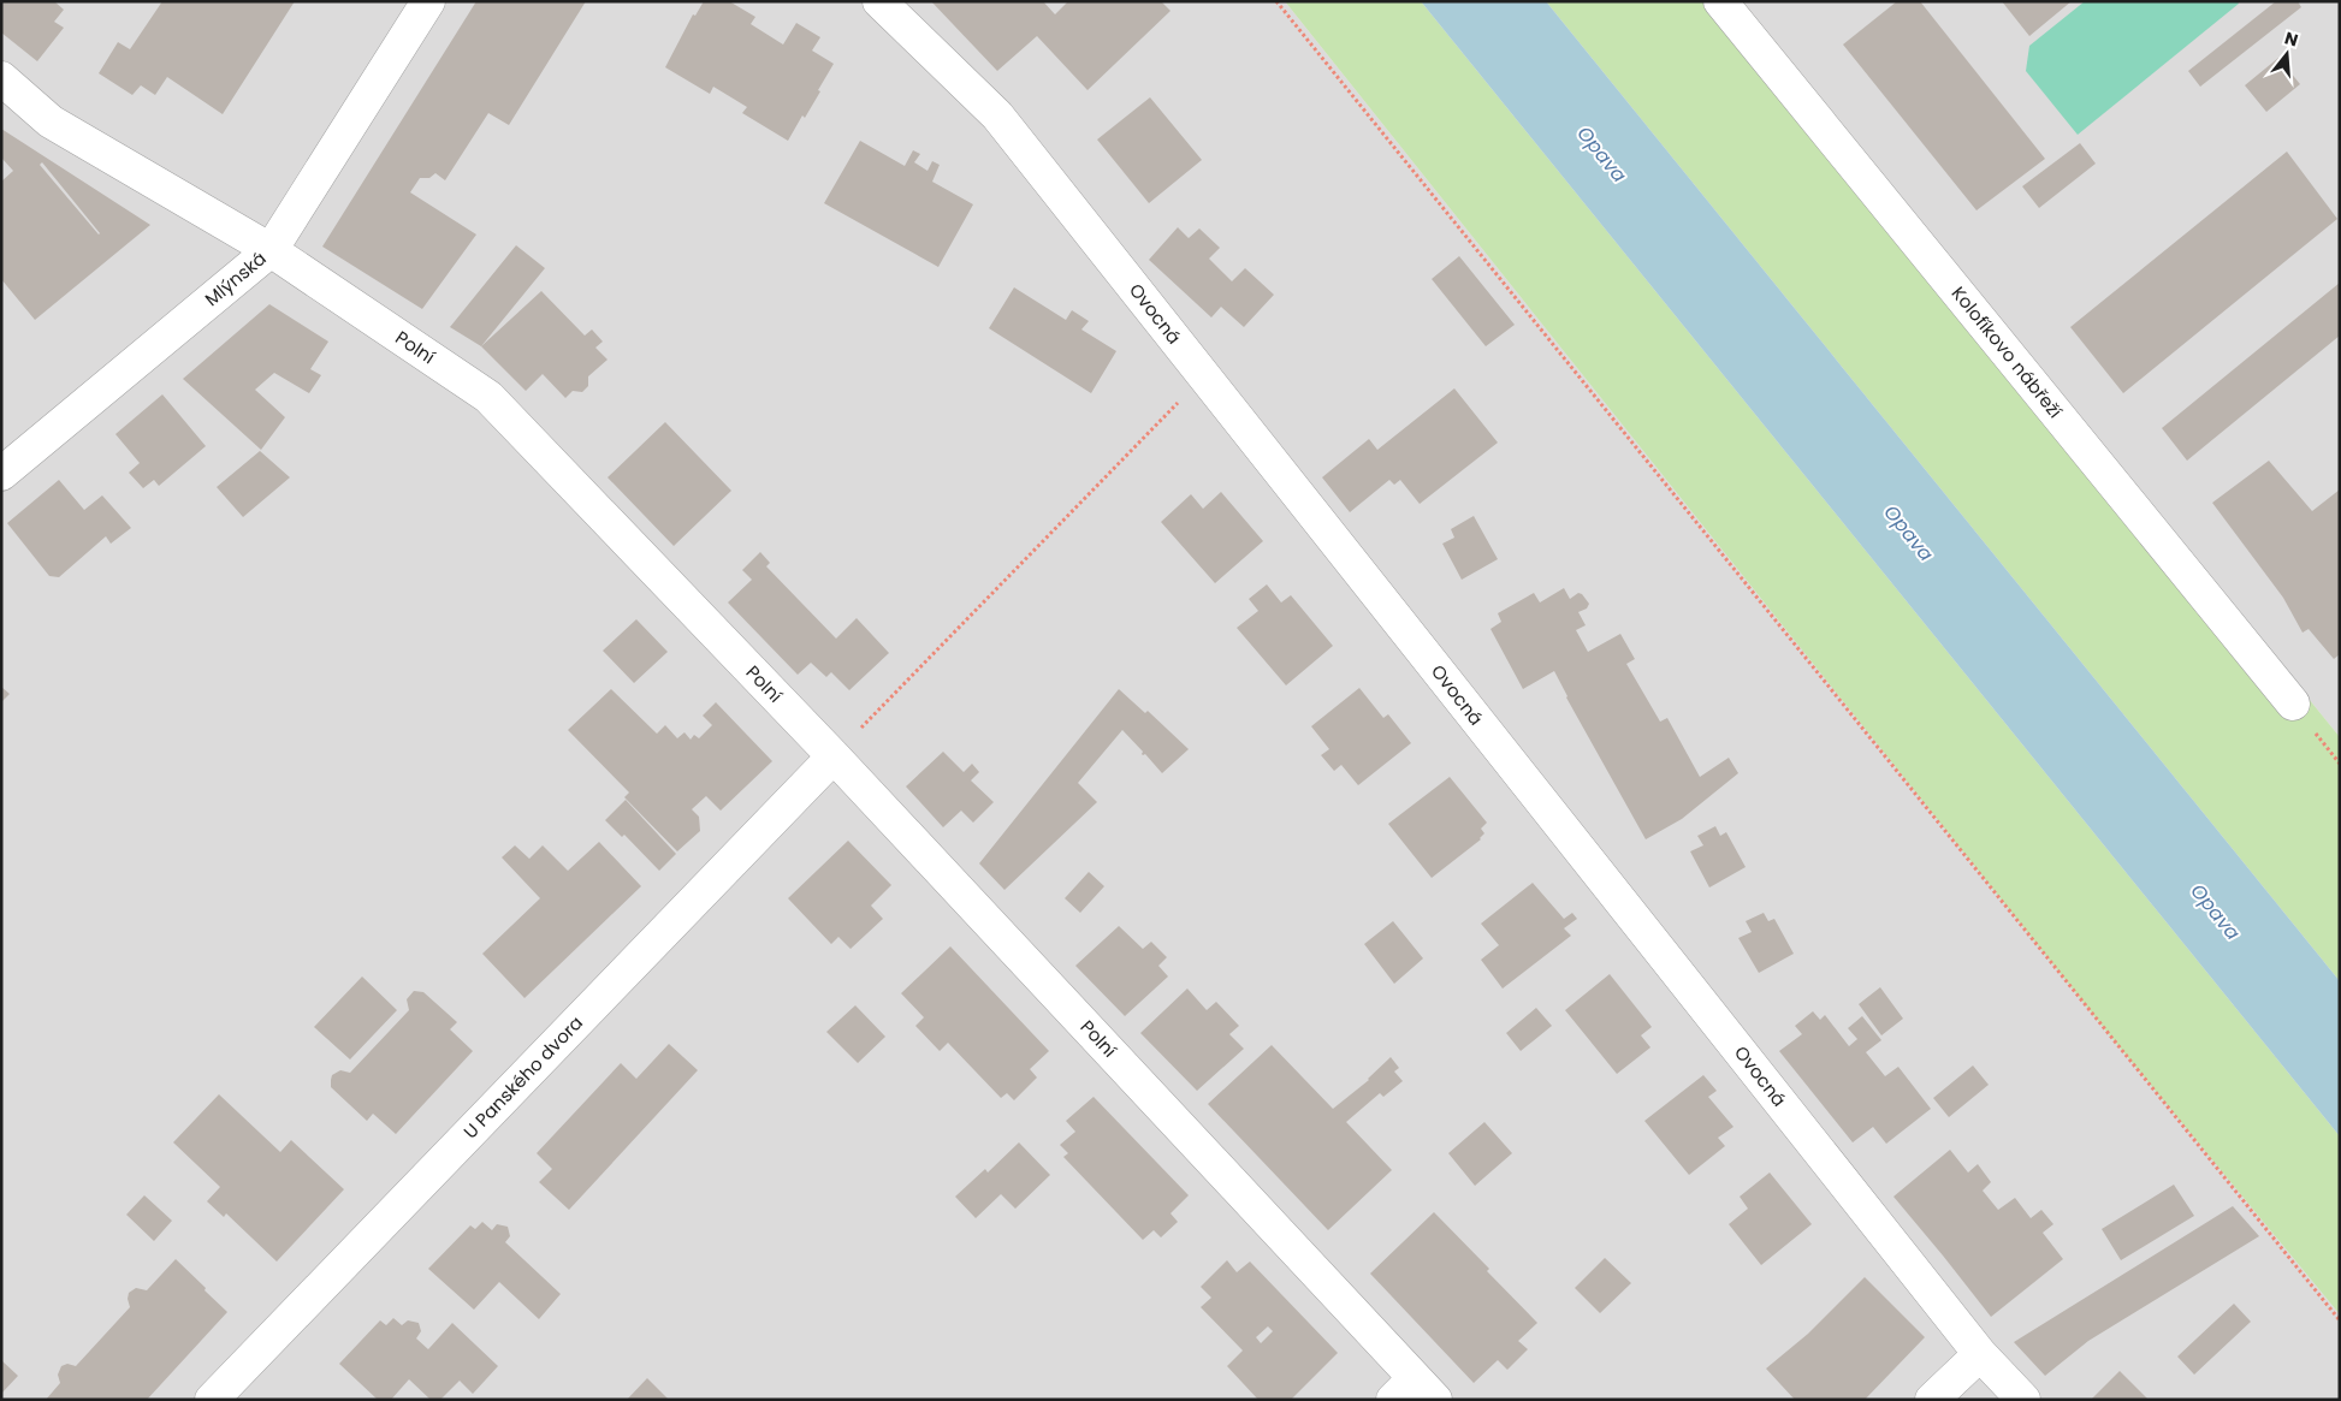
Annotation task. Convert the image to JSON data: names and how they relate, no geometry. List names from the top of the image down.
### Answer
{
  "streets": {
    "street": [
      "Mlýnská",
      "Ovocná",
      "Polní",
      "Kolofíkovo nábřeží",
      "U Panského dvora"
    ]
  },
  "crossings": [
    ["Mlýnská", "Polní"],
    ["Polní", "U Panského dvora"]
  ],
  "water": ["Opava"],
  "north": "top"
}
